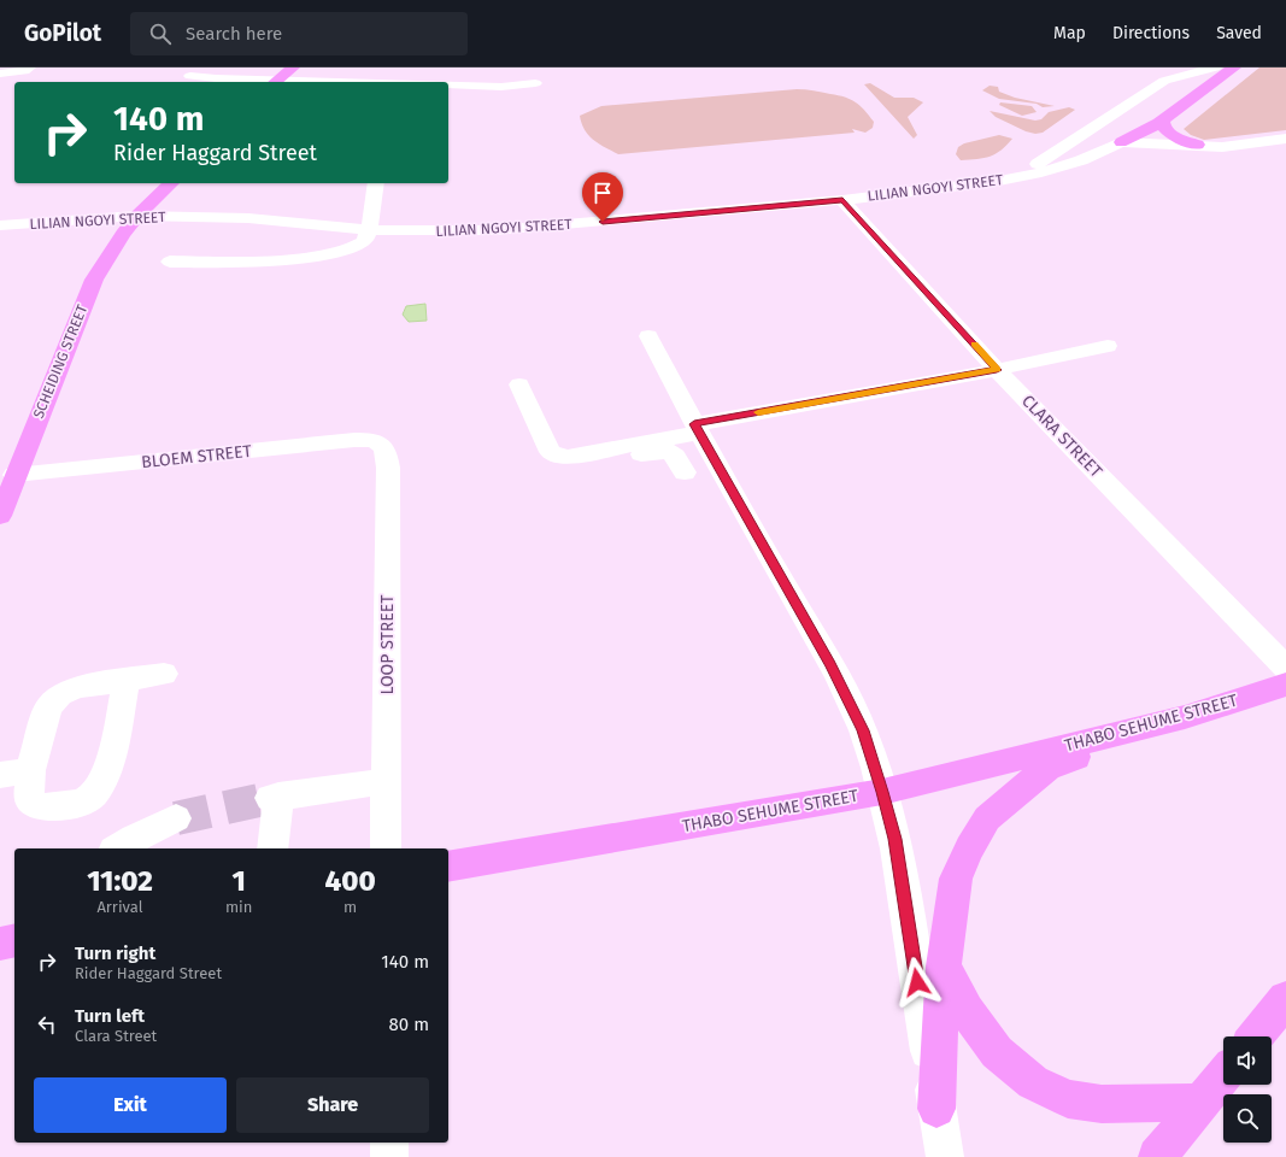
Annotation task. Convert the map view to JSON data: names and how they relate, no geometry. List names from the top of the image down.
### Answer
{
  "streets": {
    "main road": ["SCHEIDING STREET", "THABO SEHUME STREET"],
    "street": [
      "LILIAN NGOYI STREET",
      "CLARA STREET",
      "BLOEM STREET",
      "LOOP STREET"
    ]
  },
  "crossings": [
    ["LILIAN NGOYI STREET", "SCHEIDING STREET"],
    ["LILIAN NGOYI STREET", "CLARA STREET"],
    ["SCHEIDING STREET", "BLOEM STREET"],
    ["BLOEM STREET", "LOOP STREET"]
  ],
  "page": {
    "header": "GoPilot",
    "search": "Search here",
    "nav": ["Map", "Directions", "Saved"],
    "turn": ["140 m", "Rider Haggard Street"],
    "eta": [
      "11:02",
      "Arrival",
      "1",
      "min",
      "400",
      "m"
    ],
    "list": [
      {
        "name": "Turn right",
        "note": "Rider Haggard Street",
        "value": "140 m"
      },
      {
        "name": "Turn left",
        "note": "Clara Street",
        "value": "80 m"
      }
    ],
    "buttons": ["Exit", "Share"]
  }
}
